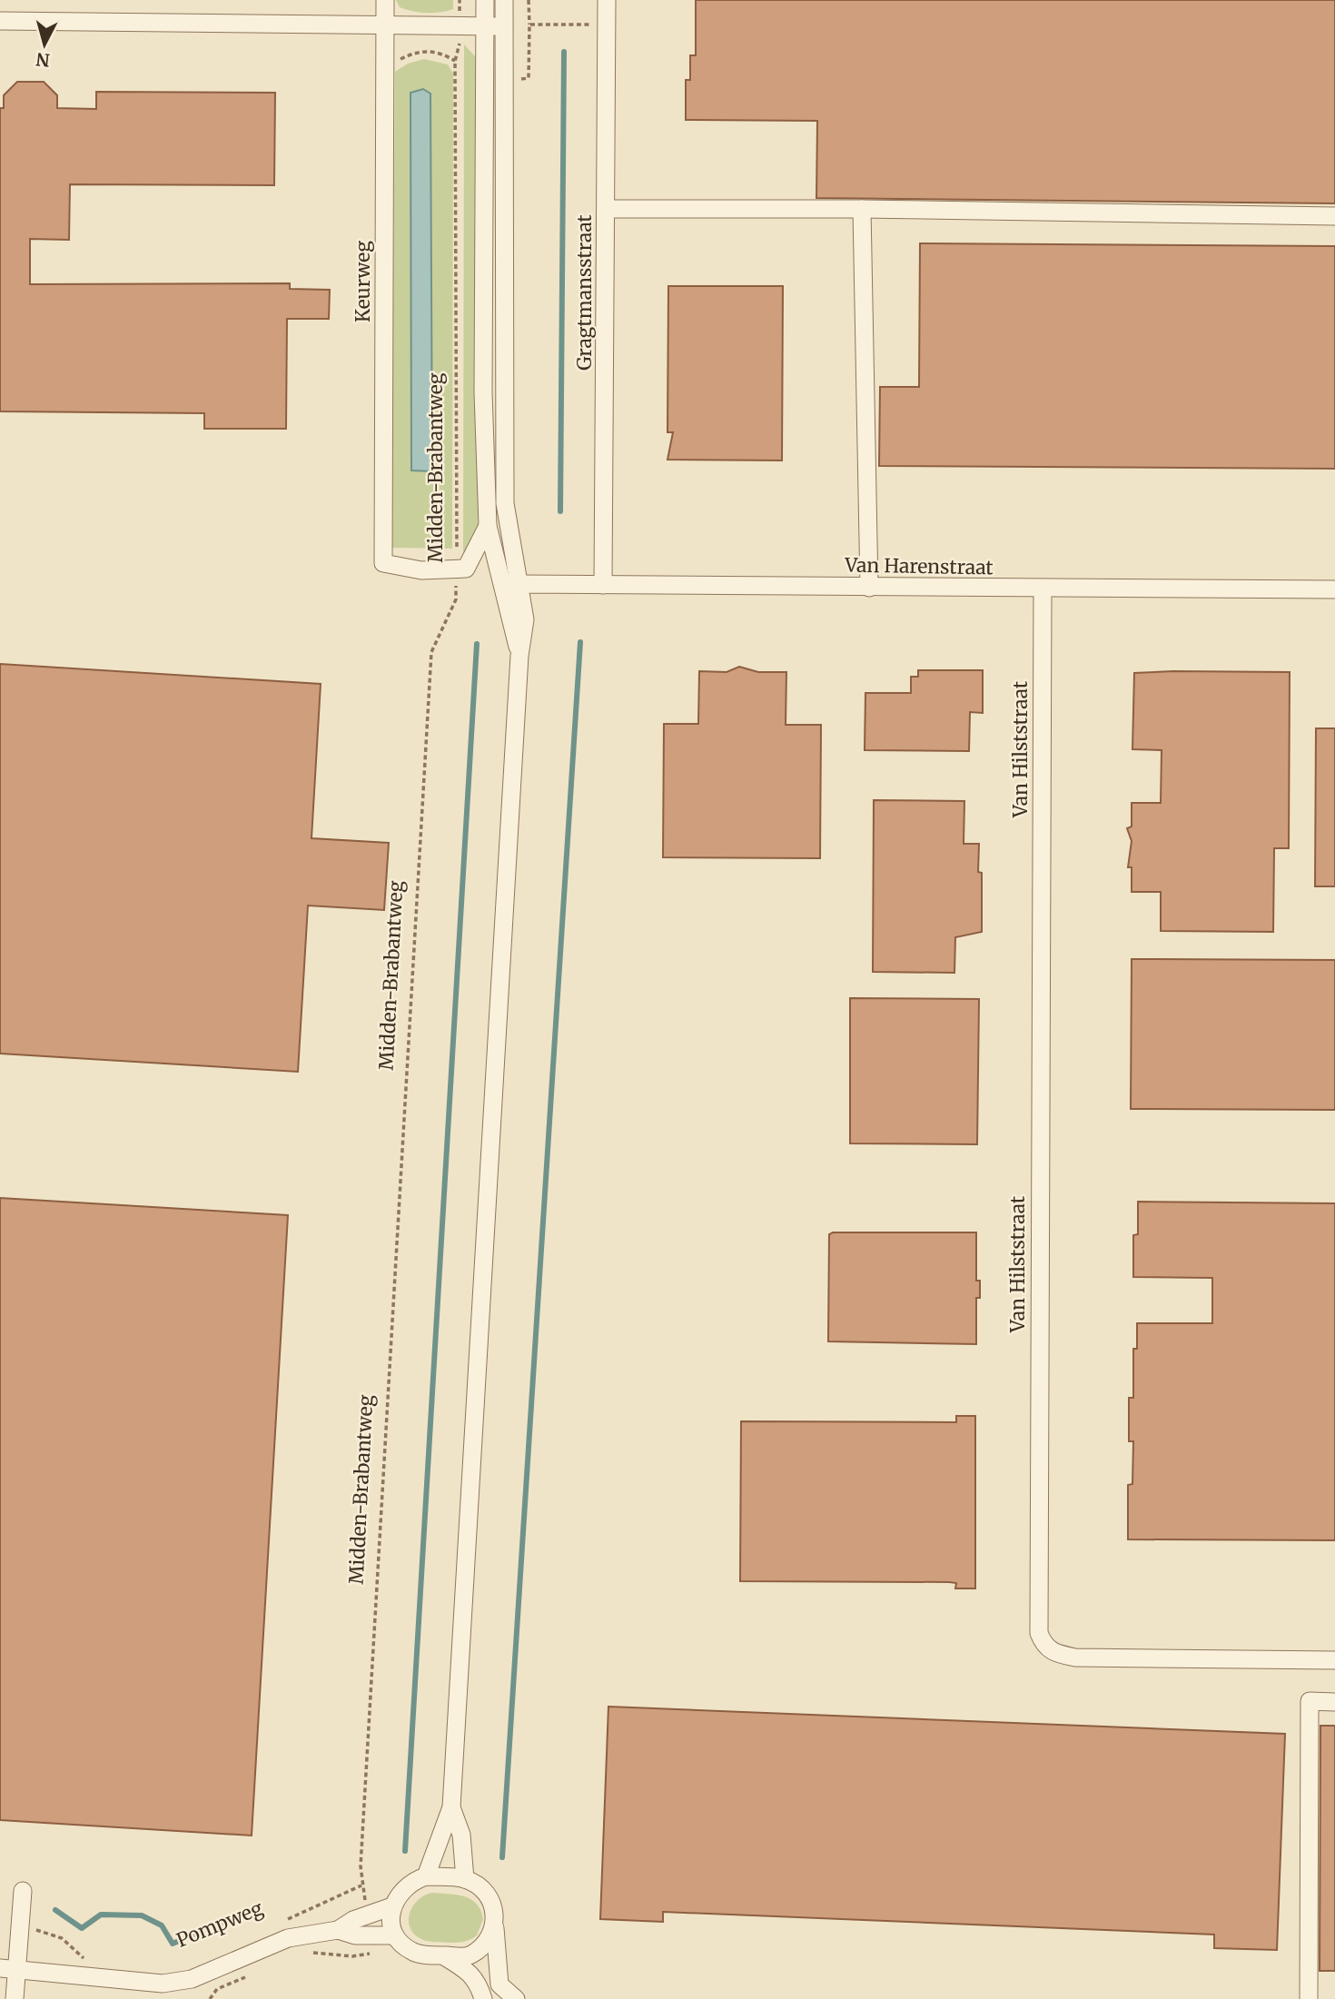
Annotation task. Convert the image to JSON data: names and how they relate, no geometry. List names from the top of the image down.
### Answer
{
  "streets": {
    "street": [
      "Keurweg",
      "Gragtmansstraat",
      "Van Harenstraat",
      "Van Hilststraat",
      "Pompweg"
    ],
    "path": ["Midden-Brabantweg"]
  },
  "crossings": [
    ["Keurweg", "Midden-Brabantweg"],
    ["Gragtmansstraat", "Van Harenstraat"],
    ["Midden-Brabantweg", "Pompweg"],
    ["Van Harenstraat", "Van Hilststraat"]
  ],
  "north": "bottom"
}
